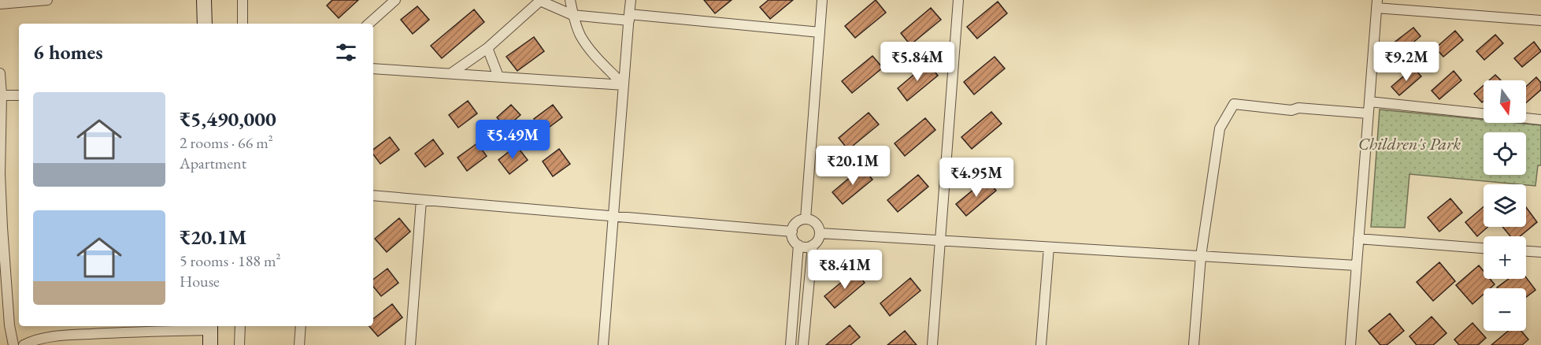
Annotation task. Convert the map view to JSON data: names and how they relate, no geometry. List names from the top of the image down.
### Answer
{
  "parks": ["Children's Park"],
  "north": "bottom",
  "page": {
    "heading": "6 homes",
    "price": [
      "₹5.84M",
      "₹9.2M",
      "₹5.49M",
      "₹20.1M",
      "₹4.95M",
      "₹8.41M"
    ],
    "map_buttons": ["+", "−"],
    "list": [
      {
        "name": "₹5,490,000",
        "note": "2 rooms · 66 m² · Apartment"
      },
      {
        "name": "₹20.1M",
        "note": "5 rooms · 188 m² · House"
      }
    ]
  }
}
